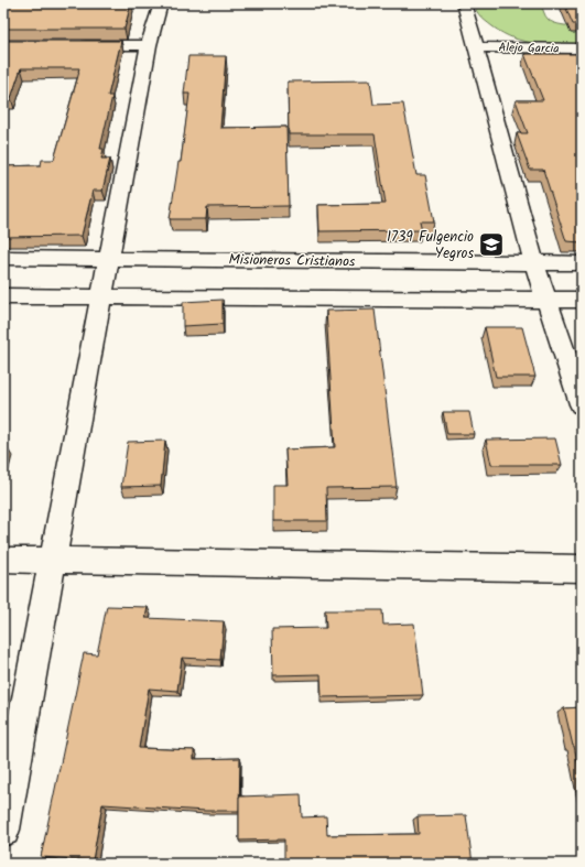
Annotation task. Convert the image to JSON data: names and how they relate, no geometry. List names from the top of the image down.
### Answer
{
  "streets": {
    "street": ["Alejo Garcia", "Misioneros Cristianos"]
  },
  "places": {
    "school or university": ["1739 Fulgencio Yegros"]
  }
}
